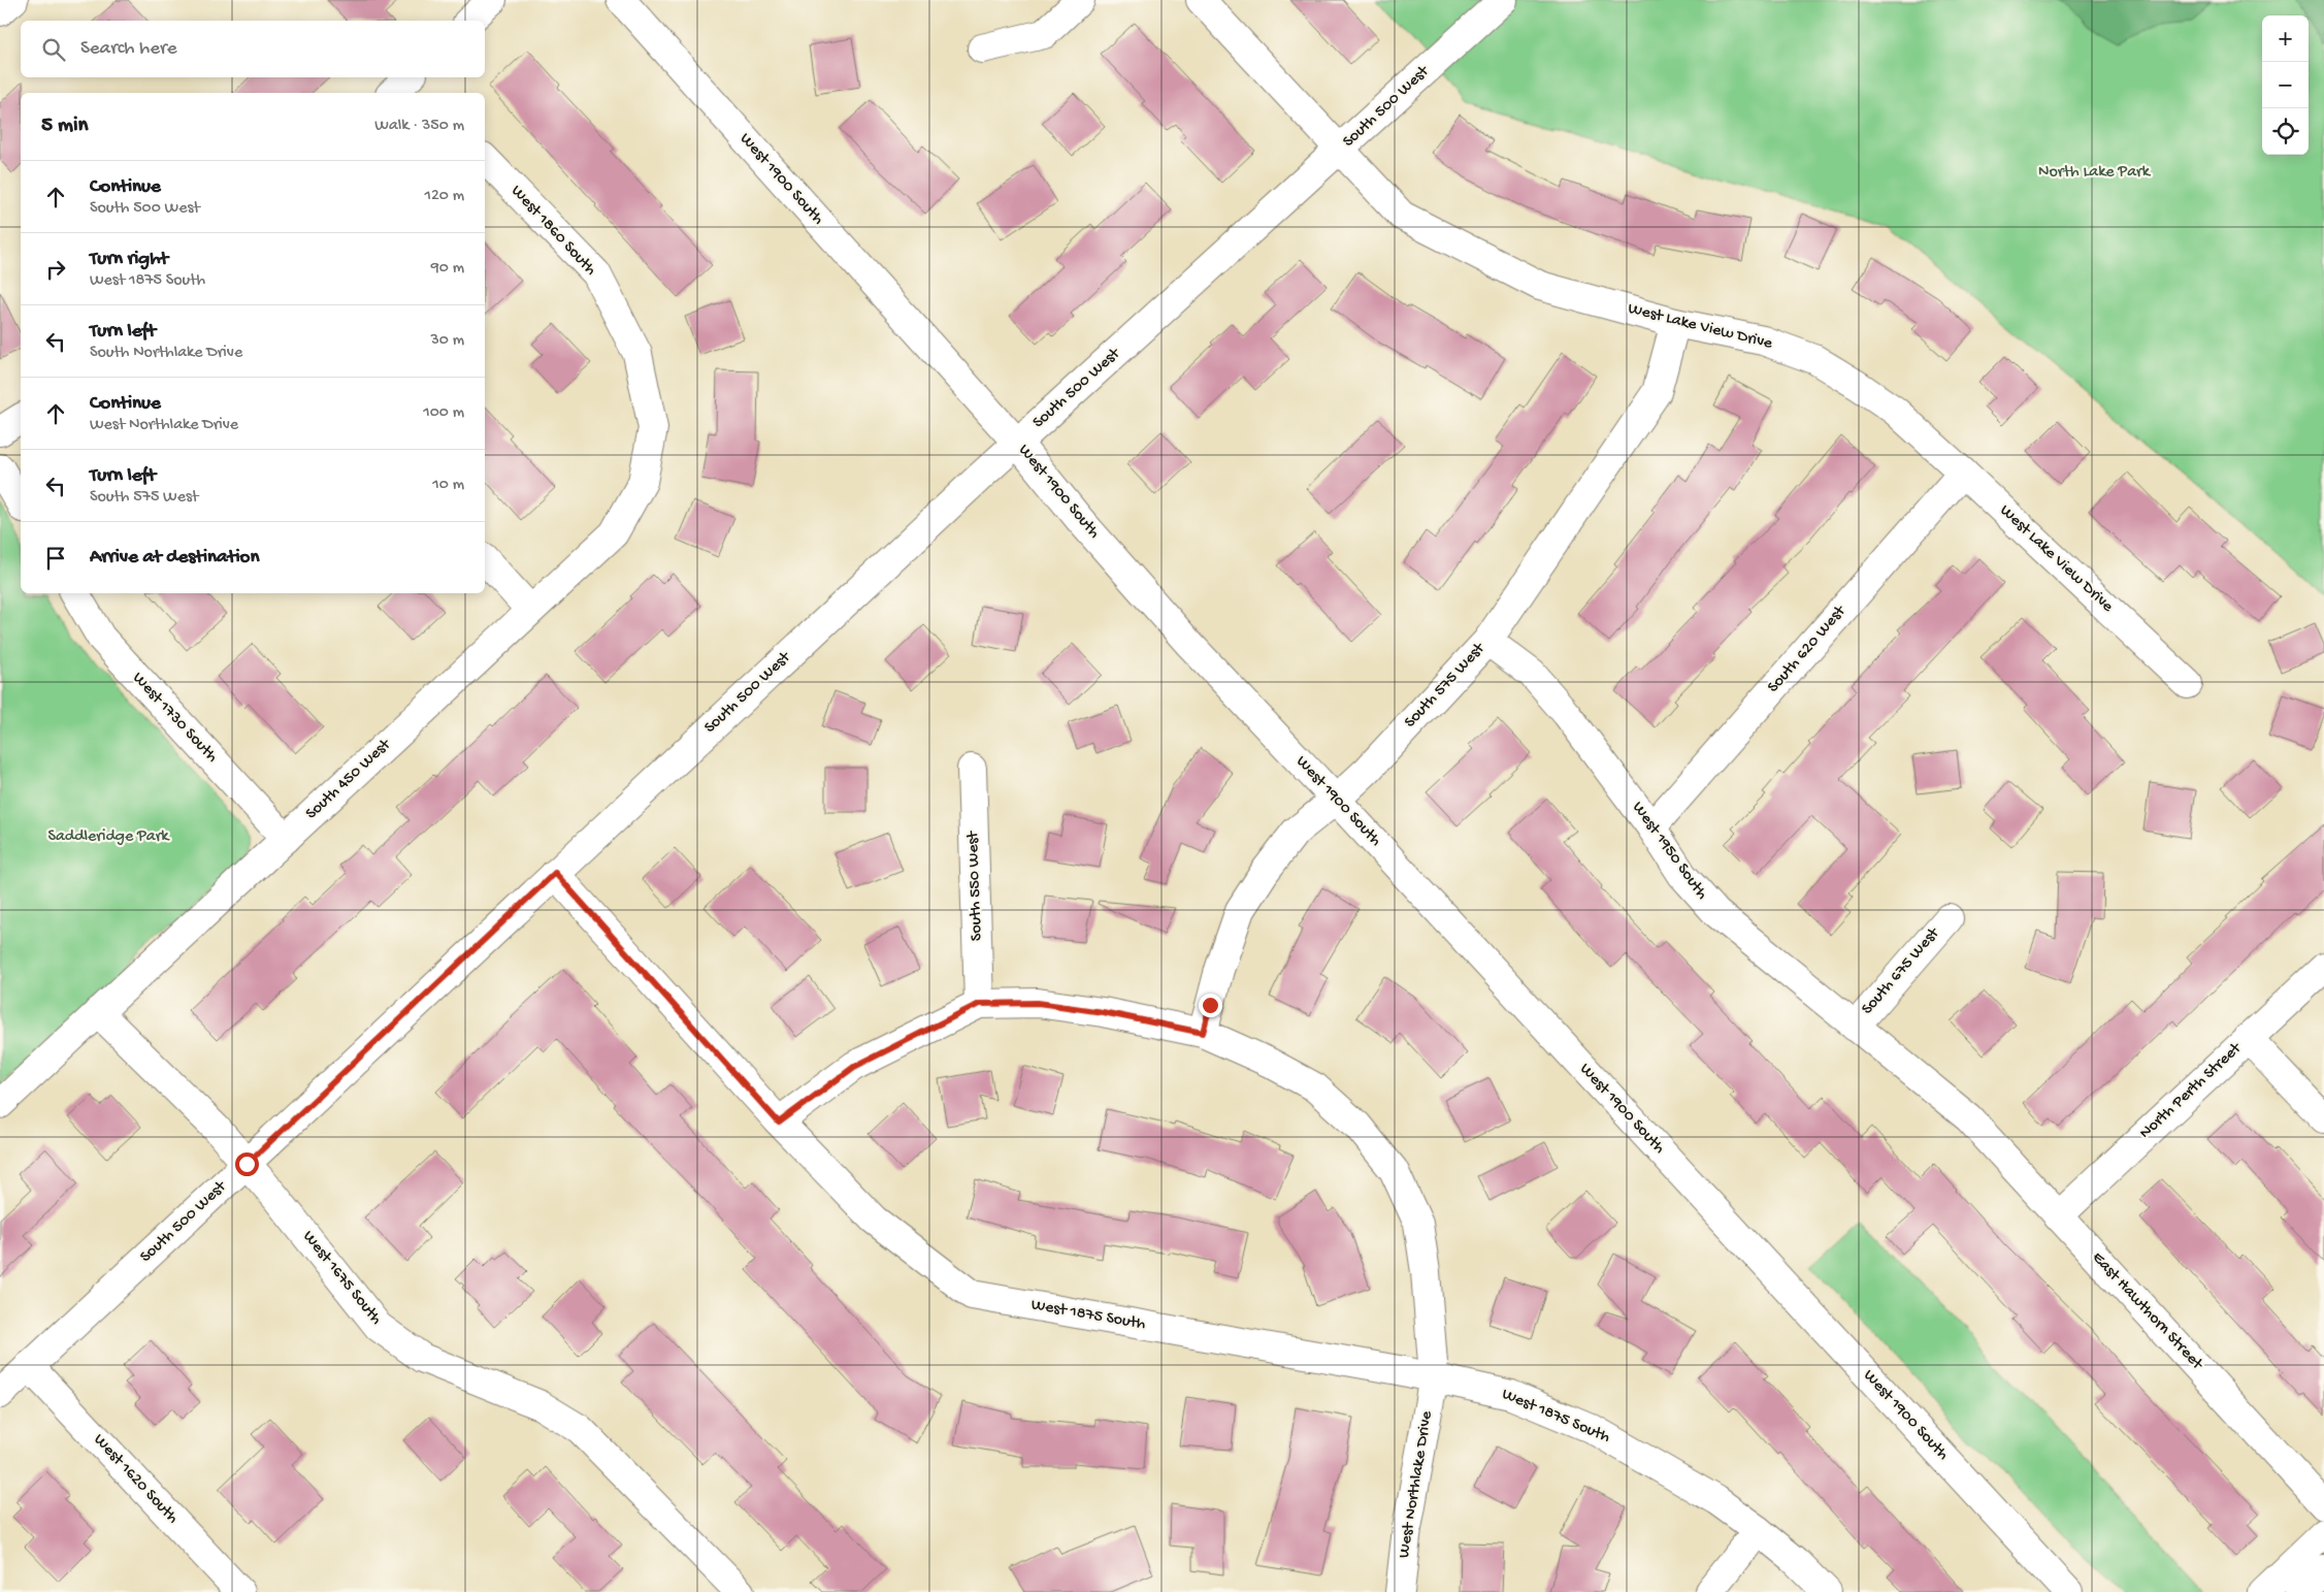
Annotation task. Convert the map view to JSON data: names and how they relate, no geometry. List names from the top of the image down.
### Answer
{
  "streets": {
    "street": [
      "South 500 West",
      "West 1900 South",
      "West 1860 South",
      "West Lake View Drive",
      "South 620 West",
      "South 575 West",
      "West 1730 South",
      "South 450 West",
      "West 1950 South",
      "South 550 West",
      "South 675 West",
      "North Perth Street",
      "West 1675 South",
      "East Hawthorn Street",
      "West 1875 South",
      "West 1620 South",
      "West Northlake Drive"
    ]
  },
  "crossings": [
    ["South 500 West", "West 1900 South"],
    ["South 500 West", "West Lake View Drive"],
    ["South 500 West", "West 1675 South"],
    ["South 500 West", "West 1875 South"],
    ["South 500 West", "West 1620 South"],
    ["West 1900 South", "South 575 West"],
    ["West 1860 South", "South 450 West"],
    ["West Lake View Drive", "South 620 West"],
    ["West Lake View Drive", "South 575 West"],
    ["South 620 West", "West 1950 South"],
    ["South 575 West", "West 1950 South"],
    ["South 575 West", "West Northlake Drive"],
    ["West 1730 South", "South 450 West"],
    ["South 450 West", "West 1675 South"],
    ["West 1950 South", "South 675 West"],
    ["West 1950 South", "East Hawthorn Street"],
    ["North Perth Street", "East Hawthorn Street"],
    ["West 1875 South", "West Northlake Drive"]
  ],
  "parks": ["North Lake Park", "Saddleridge Park"],
  "page": {
    "map_buttons": ["+", "−"],
    "search": "Search here",
    "heading": ["5 min", "Walk · 350 m"],
    "list": [
      ["Continue", "South 500 West", "120 m"],
      ["Turn right", "West 1875 South", "90 m"],
      ["Turn left", "South Northlake Drive", "30 m"],
      ["Continue", "West Northlake Drive", "100 m"],
      ["Turn left", "South 575 West", "10 m"],
      "Arrive at destination"
    ]
  }
}
